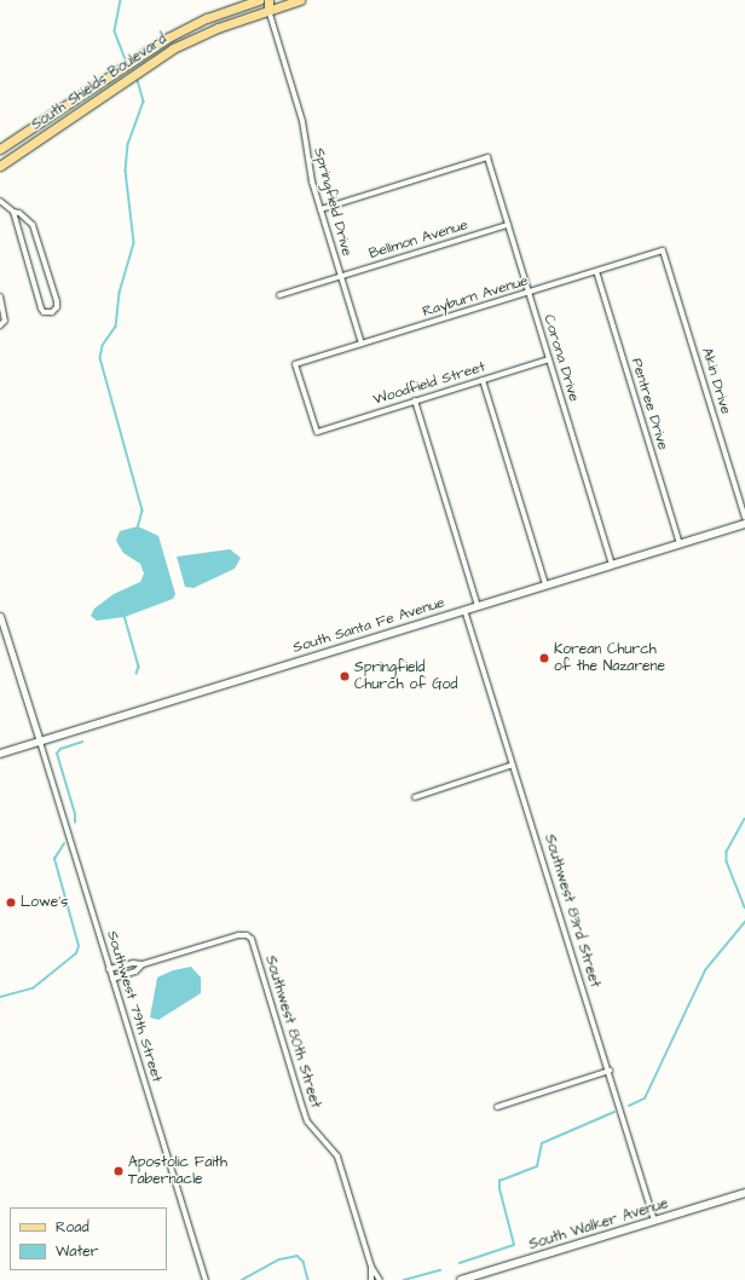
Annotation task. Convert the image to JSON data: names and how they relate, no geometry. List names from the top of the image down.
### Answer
{
  "streets": {
    "main road": ["South Shields Boulevard", "South Santa Fe Avenue", "South Walker Avenue"],
    "street": [
      "Springfield Drive",
      "Bellmon Avenue",
      "Rayburn Avenue",
      "Corona Drive",
      "Akin Drive",
      "Woodfield Street",
      "Pentree Drive",
      "Southwest 83rd Street",
      "Southwest 79th Street",
      "Southwest 80th Street"
    ]
  },
  "crossings": [
    ["South Shields Boulevard", "Springfield Drive"],
    ["Springfield Drive", "Bellmon Avenue"],
    ["Springfield Drive", "Rayburn Avenue"],
    ["Springfield Drive", "Corona Drive"],
    ["Bellmon Avenue", "Corona Drive"],
    ["Rayburn Avenue", "Corona Drive"],
    ["Rayburn Avenue", "Akin Drive"],
    ["Rayburn Avenue", "Woodfield Street"],
    ["Rayburn Avenue", "Pentree Drive"],
    ["Corona Drive", "Woodfield Street"],
    ["Corona Drive", "South Santa Fe Avenue"],
    ["Pentree Drive", "South Santa Fe Avenue"],
    ["South Santa Fe Avenue", "Southwest 83rd Street"],
    ["South Santa Fe Avenue", "Southwest 79th Street"],
    ["Southwest 83rd Street", "South Walker Avenue"]
  ],
  "places": [
    "Korean Church of the Nazarene",
    "Springfield Church of God",
    "Lowe's",
    "Apostolic Faith Tabernacle"
  ],
  "legend": ["Road", "Water"]
}
